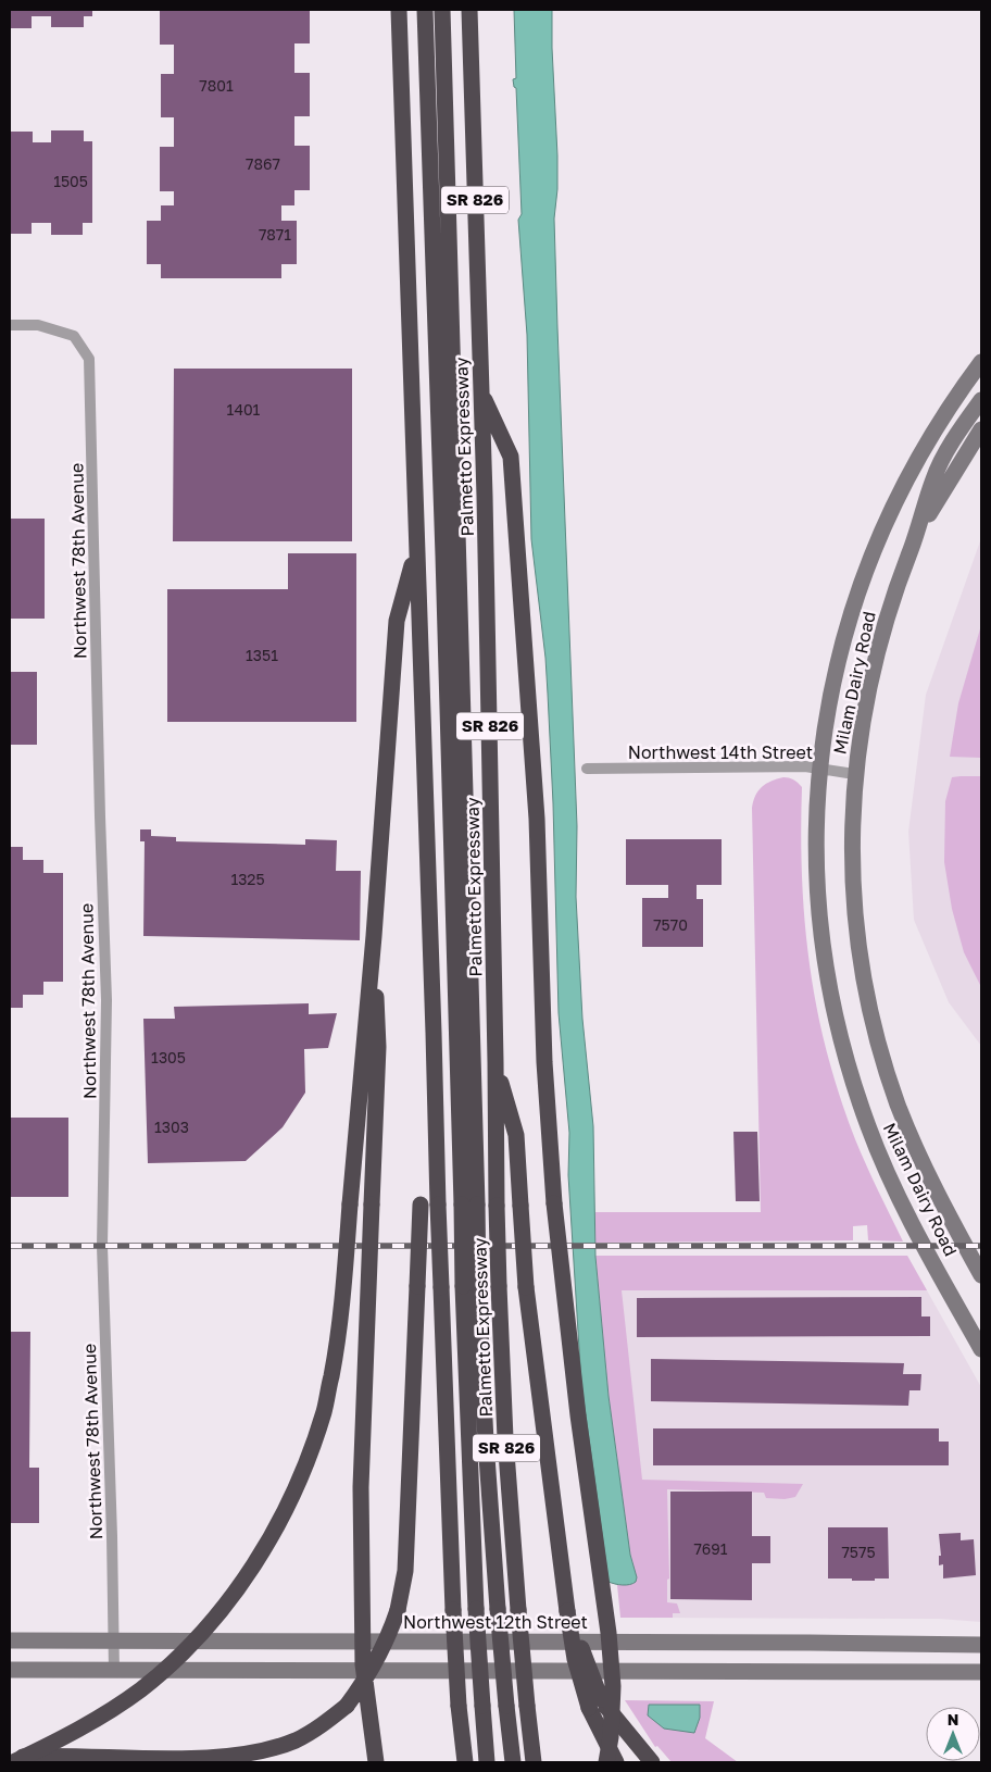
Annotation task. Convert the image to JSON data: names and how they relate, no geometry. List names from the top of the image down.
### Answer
{
  "streets": {
    "highway": ["SR 826", "Palmetto Expressway"],
    "main road": ["Milam Dairy Road", "Northwest 12th Street"],
    "street": ["Northwest 78th Avenue", "Northwest 14th Street"]
  },
  "crossings": [
    ["Northwest 78th Avenue", "Northwest 12th Street"],
    ["Milam Dairy Road", "Northwest 14th Street"]
  ],
  "house_numbers": [
    "7801",
    "7867",
    "1505",
    "7871",
    "1401",
    "1351",
    "1325",
    "7570",
    "1305",
    "1303",
    "7691",
    "7575"
  ],
  "north": "top"
}
